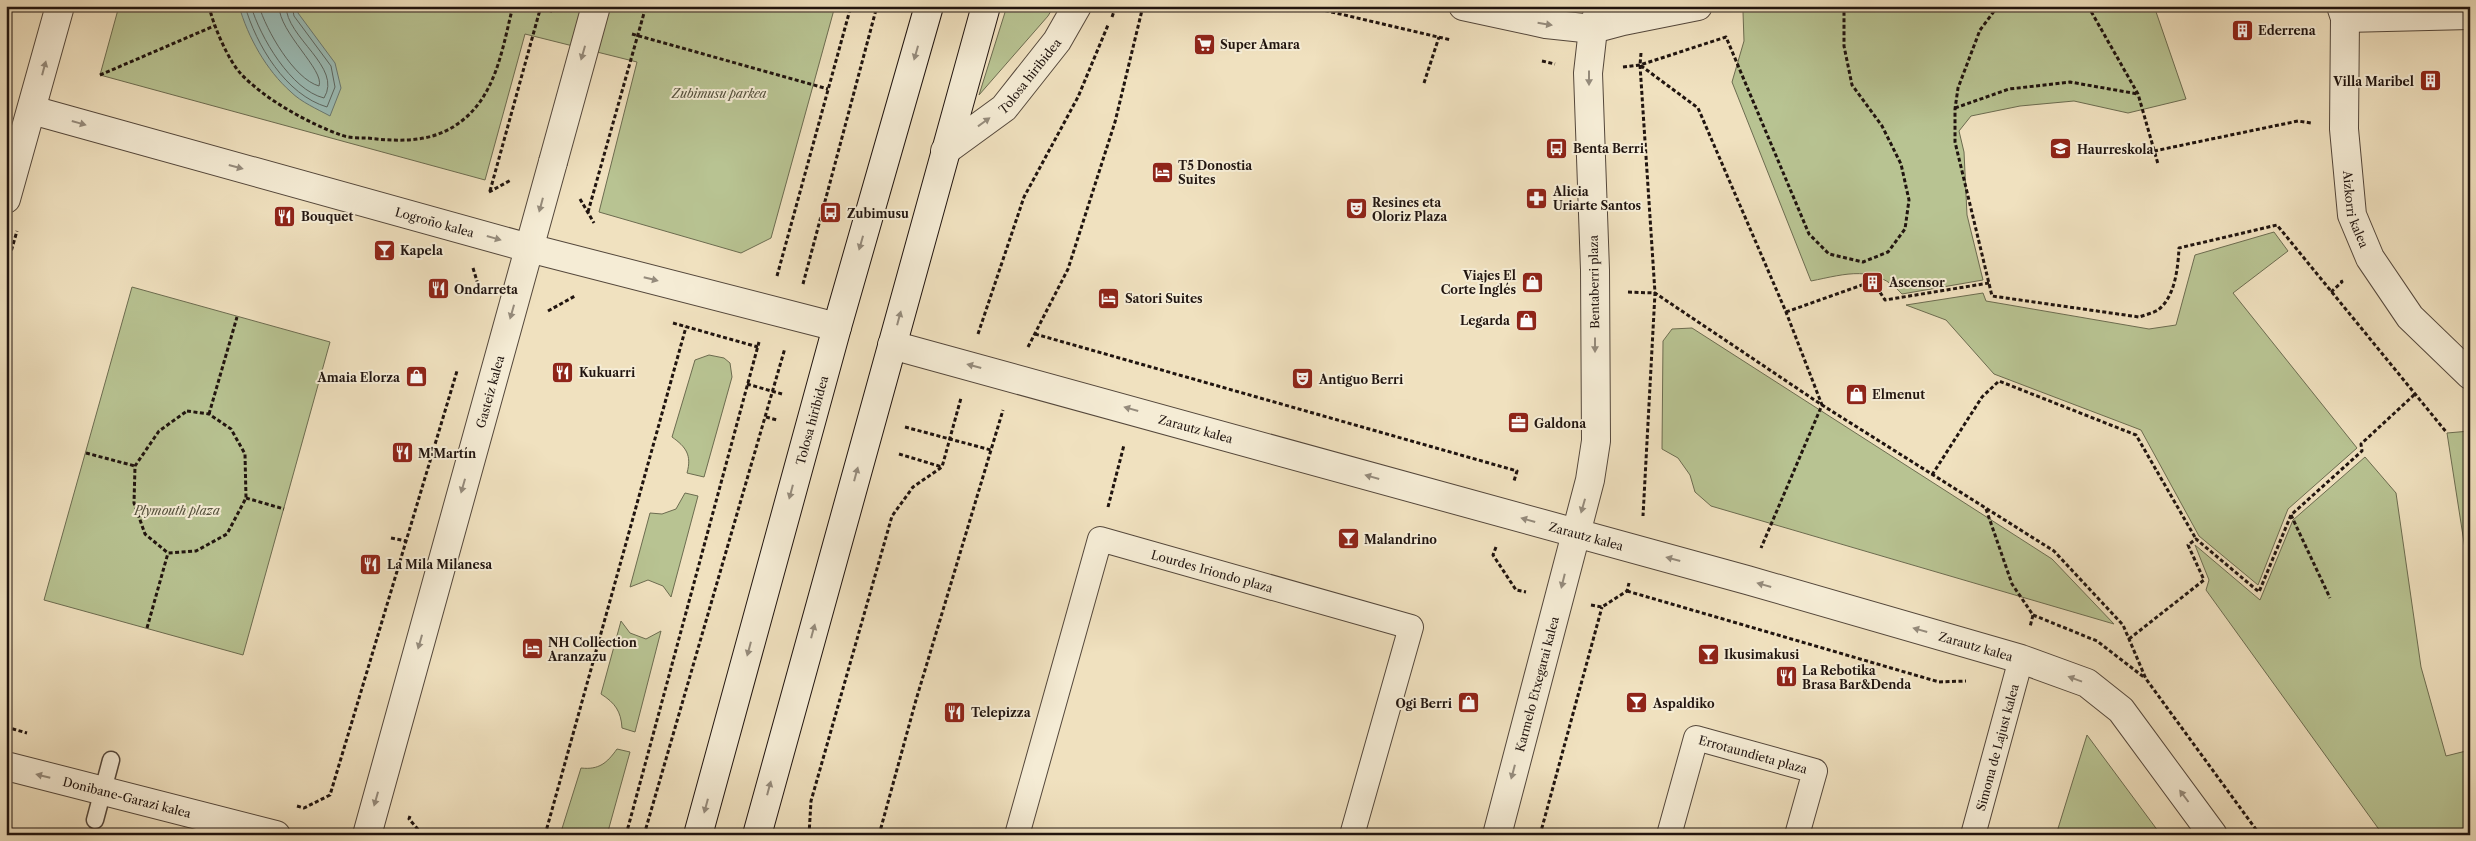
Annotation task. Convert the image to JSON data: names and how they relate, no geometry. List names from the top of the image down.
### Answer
{
  "streets": {
    "street": [
      "Tolosa hiribidea",
      "Aizkorri kalea",
      "Logroño kalea",
      "Bentaberri plaza",
      "Gasteiz kalea",
      "Zarautz kalea",
      "Lourdes Iriondo plaza",
      "Karmelo Etxegarai kalea",
      "Simona de Lajust kalea",
      "Errotaundieta plaza",
      "Donibane-Garazi kalea"
    ]
  },
  "crossings": [
    ["Tolosa hiribidea", "Logroño kalea"],
    ["Logroño kalea", "Gasteiz kalea"],
    ["Bentaberri plaza", "Zarautz kalea"],
    ["Bentaberri plaza", "Karmelo Etxegarai kalea"],
    ["Zarautz kalea", "Karmelo Etxegarai kalea"],
    ["Zarautz kalea", "Simona de Lajust kalea"]
  ],
  "one_way": [
    "Logroño kalea",
    "Bentaberri plaza",
    "Gasteiz kalea",
    "Zarautz kalea",
    "Karmelo Etxegarai kalea",
    "Donibane-Garazi kalea"
  ],
  "parks": ["Zubimusu parkea", "Plymouth plaza"],
  "places": {
    "building": ["Ederrena", "Villa Maribel", "Ascensor"],
    "supermarket": ["Super Amara"],
    "bus stop": ["Benta Berri", "Zubimusu"],
    "school or university": ["Haurreskola"],
    "hotel": ["T5 Donostia Suites", "Satori Suites", "NH Collection Aranzazu"],
    "pharmacy": ["Alicia Uriarte Santos"],
    "theatre": ["Resines eta Oloriz Plaza", "Antiguo Berri"],
    "restaurant": [
      "Bouquet",
      "Ondarreta",
      "Kukuarri",
      "M'Martín",
      "La Mila Milanesa",
      "La Rebotika Brasa Bar&Denda",
      "Telepizza"
    ],
    "bar": [
      "Kapela",
      "Malandrino",
      "Ikusimakusi",
      "Aspaldiko"
    ],
    "shop": [
      "Viajes El Corte Inglés",
      "Legarda",
      "Amaia Elorza",
      "Elmenut",
      "Ogi Berri"
    ],
    "office": ["Galdona"]
  }
}
